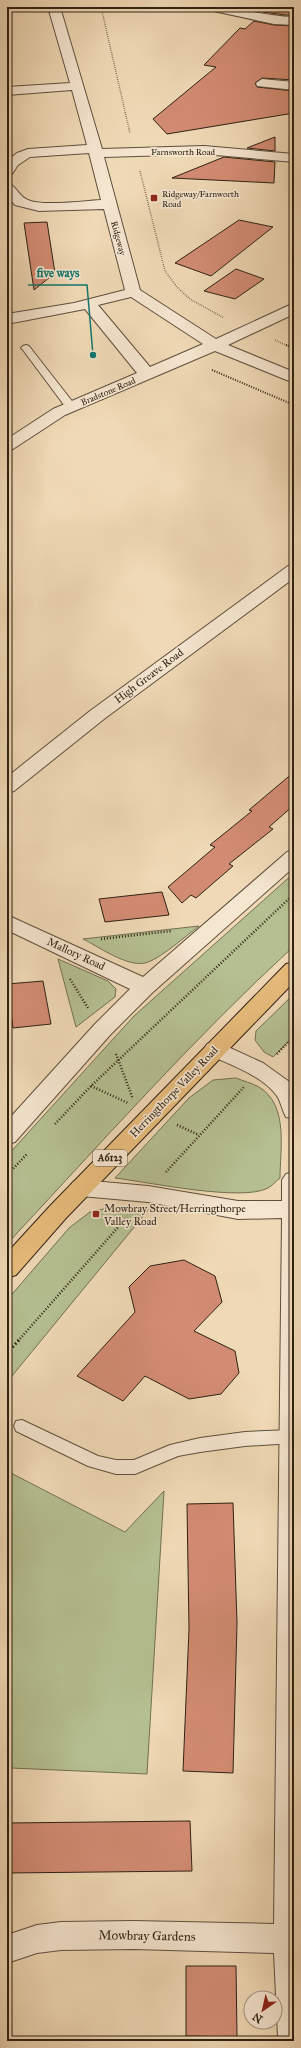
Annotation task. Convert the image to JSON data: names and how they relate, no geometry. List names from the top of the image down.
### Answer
{
  "streets": {
    "main road": ["Herringthorpe Valley Road", "A6123"],
    "street": [
      "Farnsworth Road",
      "Ridgeway",
      "Bradstone Road",
      "High Greave Road",
      "Mallory Road",
      "Mowbray Gardens"
    ]
  },
  "crossings": [
    ["Farnsworth Road", "Ridgeway"]
  ],
  "places": {
    "transit": ["Ridgeway/Farnworth Road", "Mowbray Street/Herringthorpe Valley Road"],
    "other": ["five ways"]
  },
  "north": "bottom left"
}
